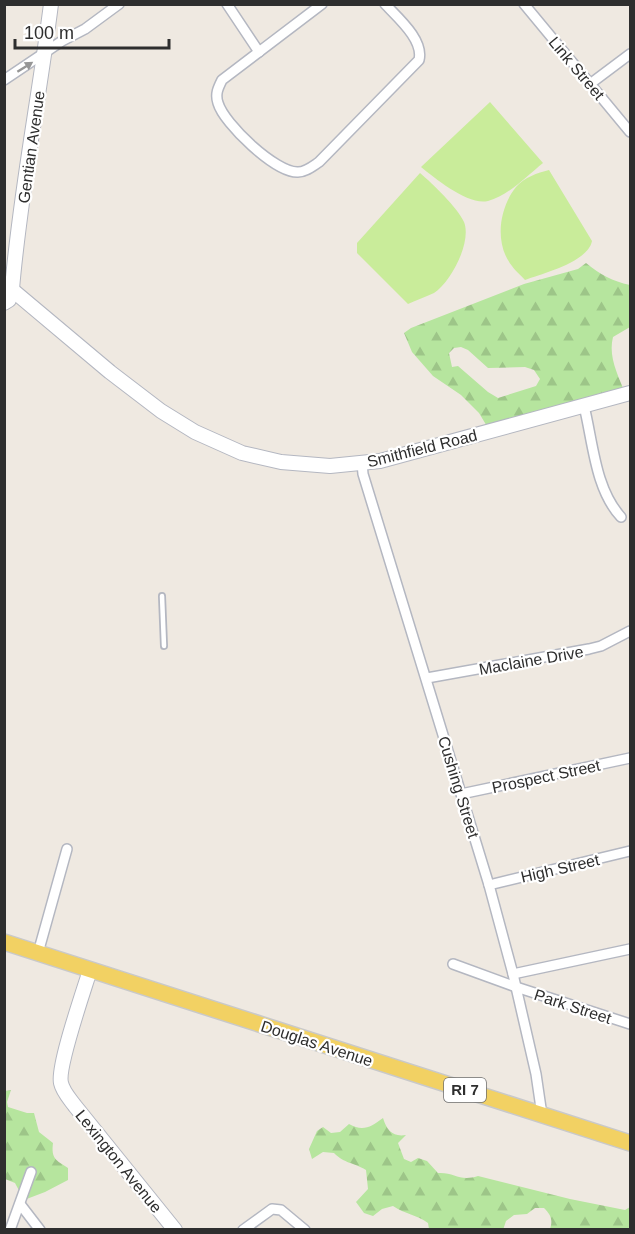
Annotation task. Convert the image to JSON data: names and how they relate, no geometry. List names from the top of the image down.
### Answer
{
  "streets": {
    "main road": [
      "Gentian Avenue",
      "Smithfield Road",
      "Douglas Avenue",
      "RI 7",
      "Lexington Avenue"
    ],
    "street": [
      "Link Street",
      "Maclaine Drive",
      "Prospect Street",
      "Cushing Street",
      "High Street",
      "Park Street"
    ]
  },
  "crossings": [
    ["Gentian Avenue", "Smithfield Road"],
    ["Smithfield Road", "Cushing Street"],
    ["Maclaine Drive", "Cushing Street"],
    ["Prospect Street", "Cushing Street"],
    ["Cushing Street", "High Street"],
    ["Cushing Street", "Park Street"],
    ["Cushing Street", "Douglas Avenue"],
    ["Douglas Avenue", "Lexington Avenue"]
  ],
  "scale_bar": "100 m"
}
